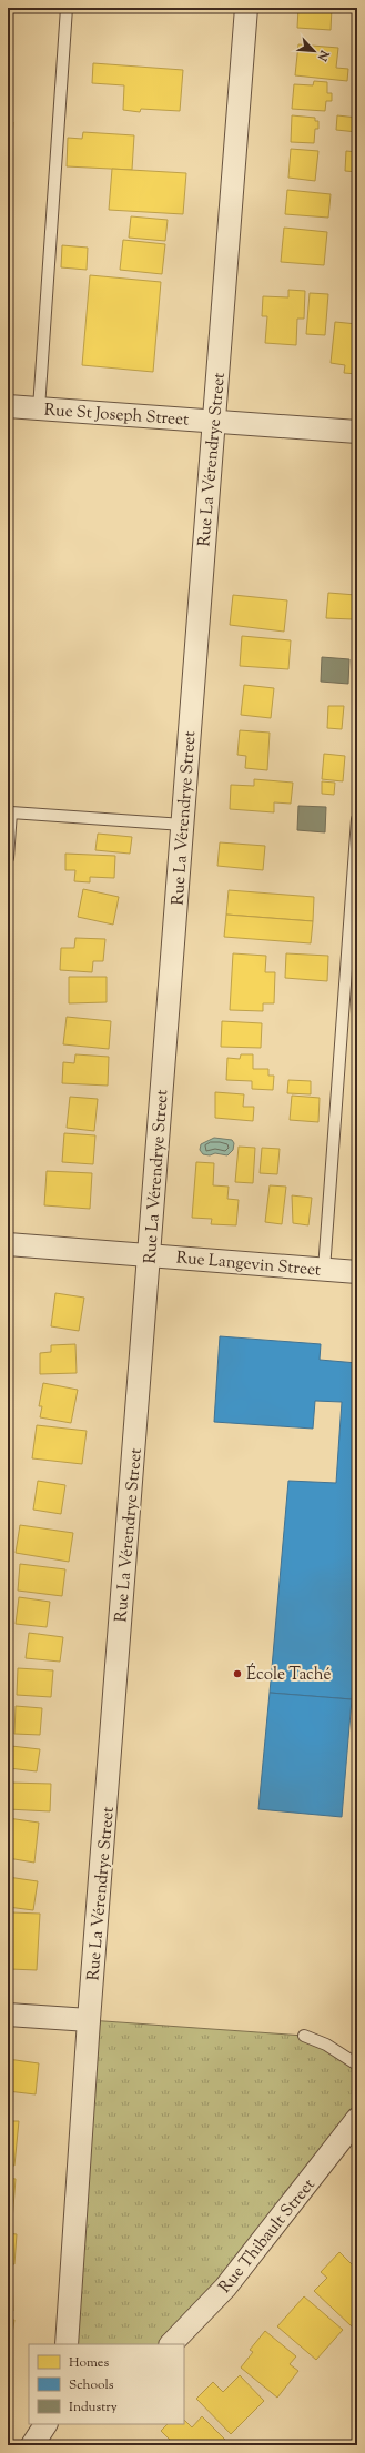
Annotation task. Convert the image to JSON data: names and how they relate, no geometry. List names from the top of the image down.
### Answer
{
  "streets": {
    "street": [
      "Rue St Joseph Street",
      "Rue La Vérendrye Street",
      "Rue Langevin Street",
      "Rue Thibault Street"
    ]
  },
  "crossings": [
    ["Rue St Joseph Street", "Rue La Vérendrye Street"],
    ["Rue La Vérendrye Street", "Rue Langevin Street"]
  ],
  "places": ["École Taché"],
  "legend": ["Homes", "Schools", "Industry"],
  "north": "bottom right"
}
